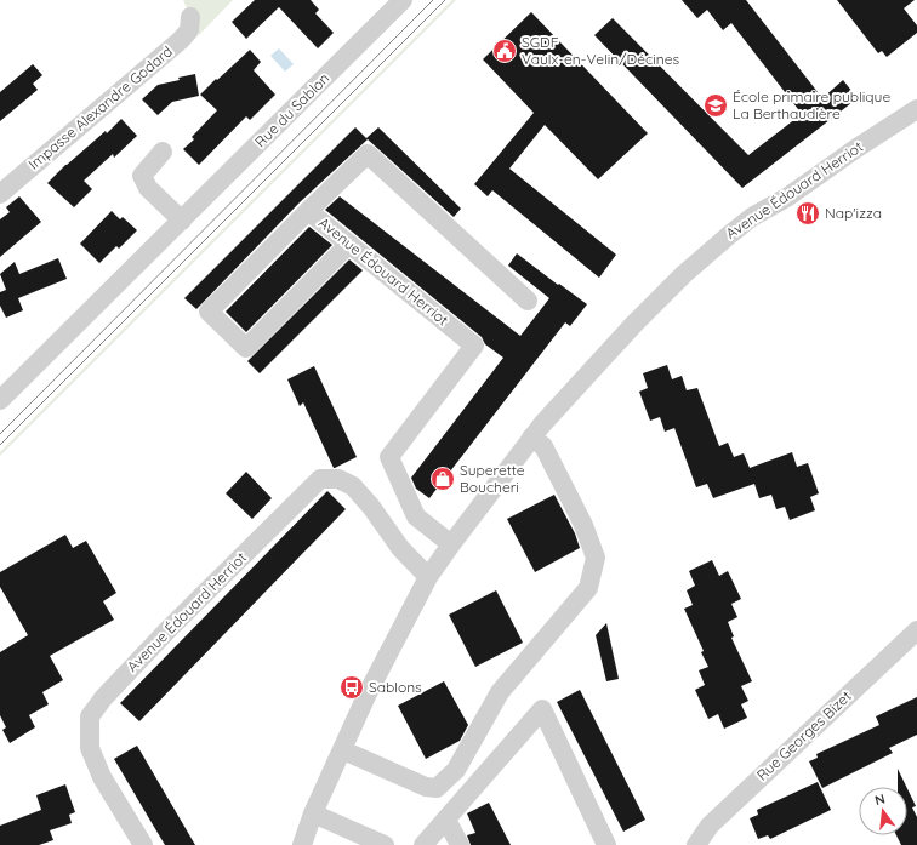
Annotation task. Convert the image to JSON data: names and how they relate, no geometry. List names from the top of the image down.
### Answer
{
  "streets": {
    "street": [
      "Impasse Alexandre Godard",
      "Rue du Sablon",
      "Avenue Édouard Herriot",
      "Rue Georges Bizet"
    ]
  },
  "places": {
    "public building": ["SGDF Vaulx-en-Velin/Décines"],
    "school or university": ["École primaire publique La Berthaudière"],
    "restaurant": ["Nap'izza"],
    "shop": ["Superette Boucheri"],
    "bus stop": ["Sablons"]
  },
  "north": "top"
}
